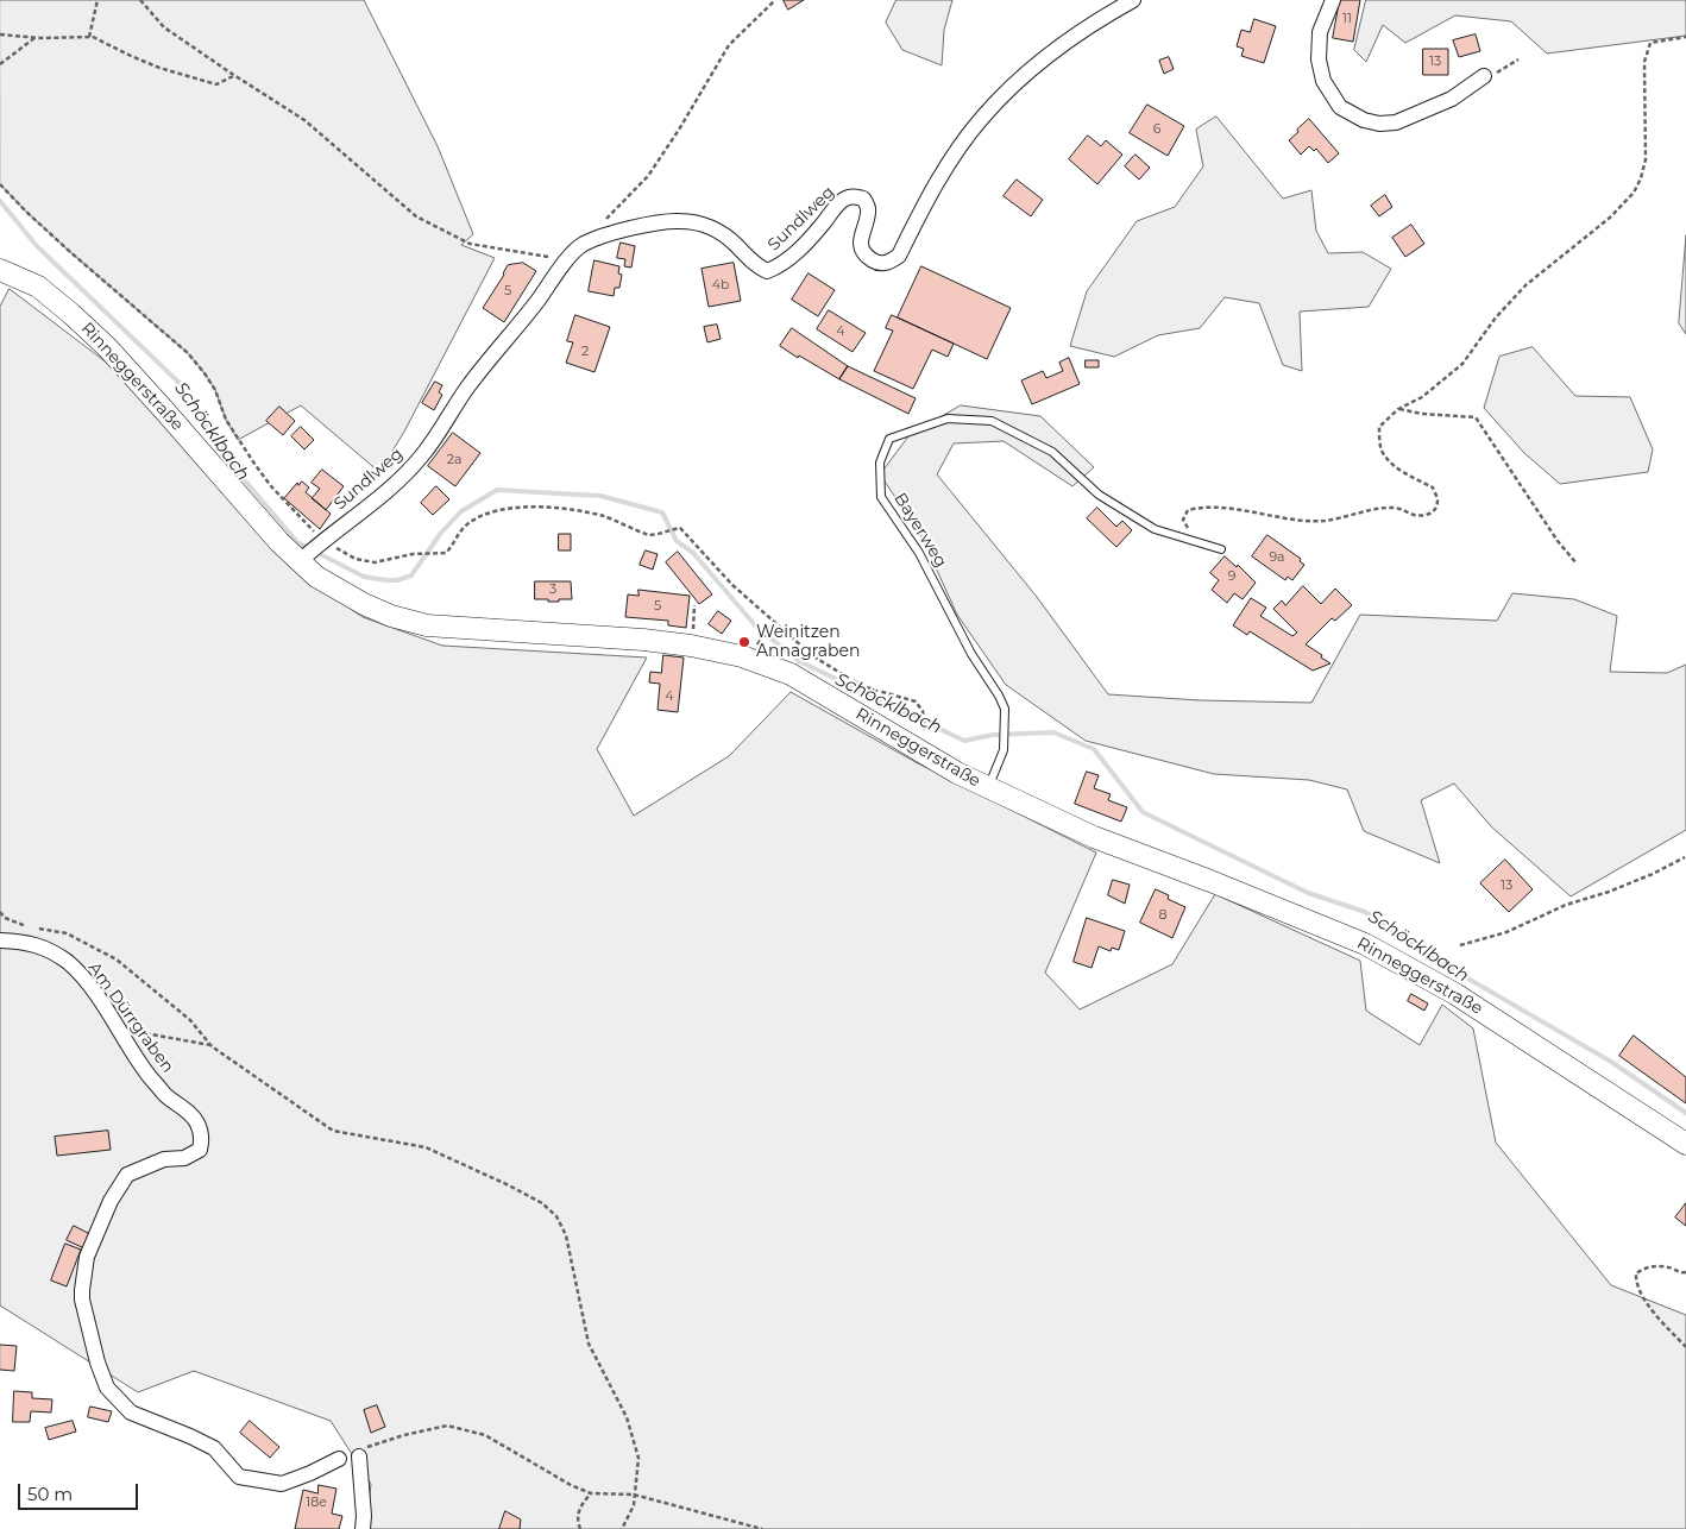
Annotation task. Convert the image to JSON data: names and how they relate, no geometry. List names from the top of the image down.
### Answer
{
  "streets": {
    "main road": ["Rinneggerstraße"],
    "street": ["Sundlweg", "Am Dürrgraben"],
    "lane": ["Bayerweg"]
  },
  "crossings": [
    ["Sundlweg", "Rinneggerstraße"]
  ],
  "water": ["Schöcklbach"],
  "places": ["Weinitzen Annagraben"],
  "house_numbers": [
    "11",
    "13",
    "6",
    "4b",
    "5",
    "4",
    "2",
    "2a",
    "9a",
    "9",
    "3",
    "5",
    "4",
    "13",
    "8",
    "18e"
  ],
  "scale_bar": "50 m"
}
